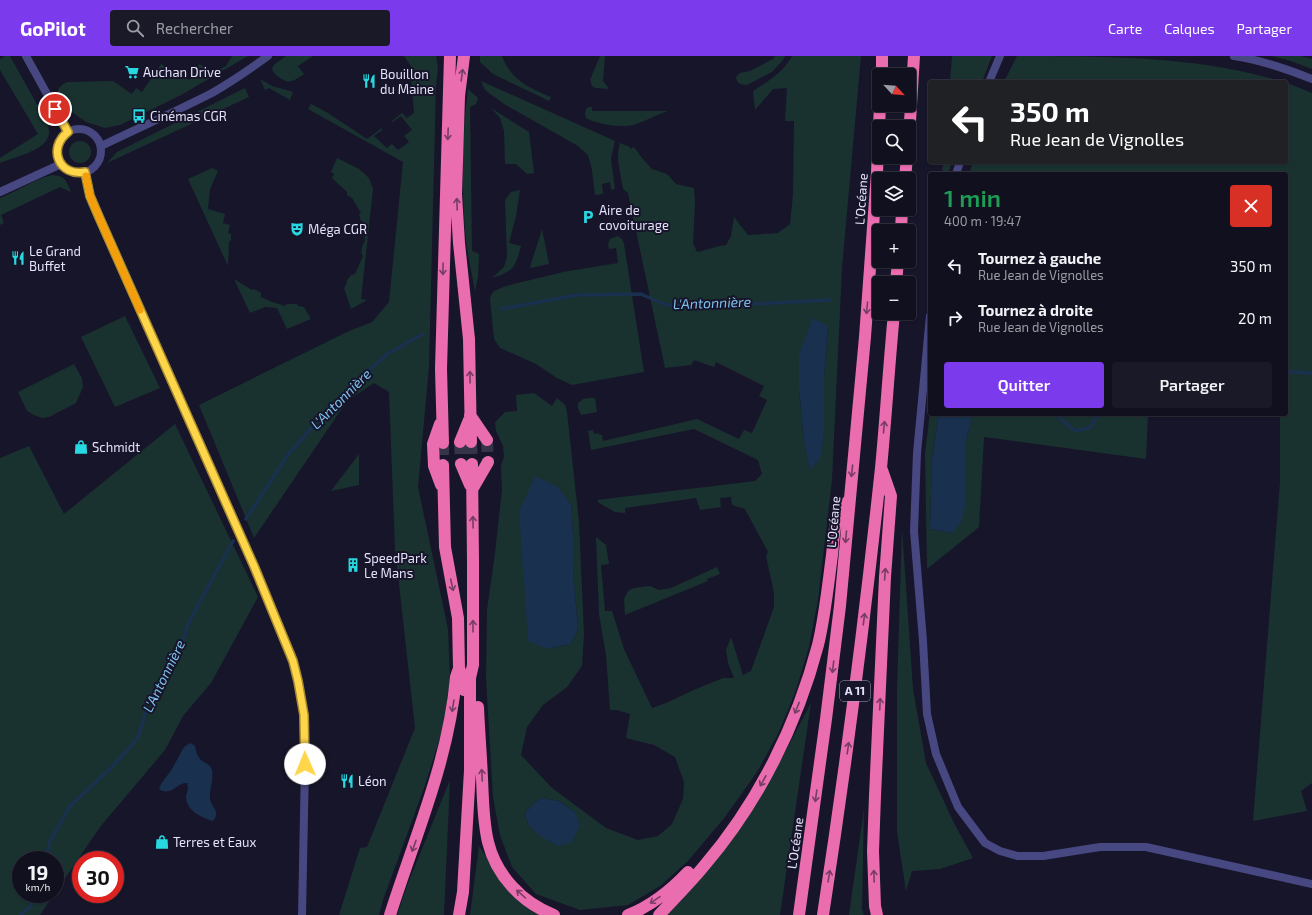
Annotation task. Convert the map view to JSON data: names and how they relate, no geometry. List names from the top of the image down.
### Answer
{
  "streets": {
    "highway": ["L’Océane", "A 11"]
  },
  "water": ["L'Antonnière"],
  "places": {
    "supermarket": ["Auchan Drive"],
    "restaurant": ["Bouillon du Maine", "Le Grand Buffet", "Léon"],
    "bus stop": ["Cinémas CGR"],
    "parking": ["Aire de covoiturage"],
    "theatre": ["Méga CGR"],
    "shop": ["Schmidt", "Terres et Eaux"],
    "building": ["SpeedPark Le Mans"]
  },
  "north": "bottom right",
  "page": {
    "header": "GoPilot",
    "search": "Rechercher",
    "nav": ["Carte", "Calques", "Partager"],
    "map_buttons": ["+", "−"],
    "turn": ["350 m", "Rue Jean de Vignolles"],
    "heading": ["1 min", "400 m · 19:47"],
    "list": [
      {
        "name": "Tournez à gauche",
        "note": "Rue Jean de Vignolles",
        "value": "350 m"
      },
      {
        "name": "Tournez à droite",
        "note": "Rue Jean de Vignolles",
        "value": "20 m"
      }
    ],
    "buttons": ["Quitter", "Partager"],
    "speed": "19 km/h",
    "limit": "30"
  }
}
